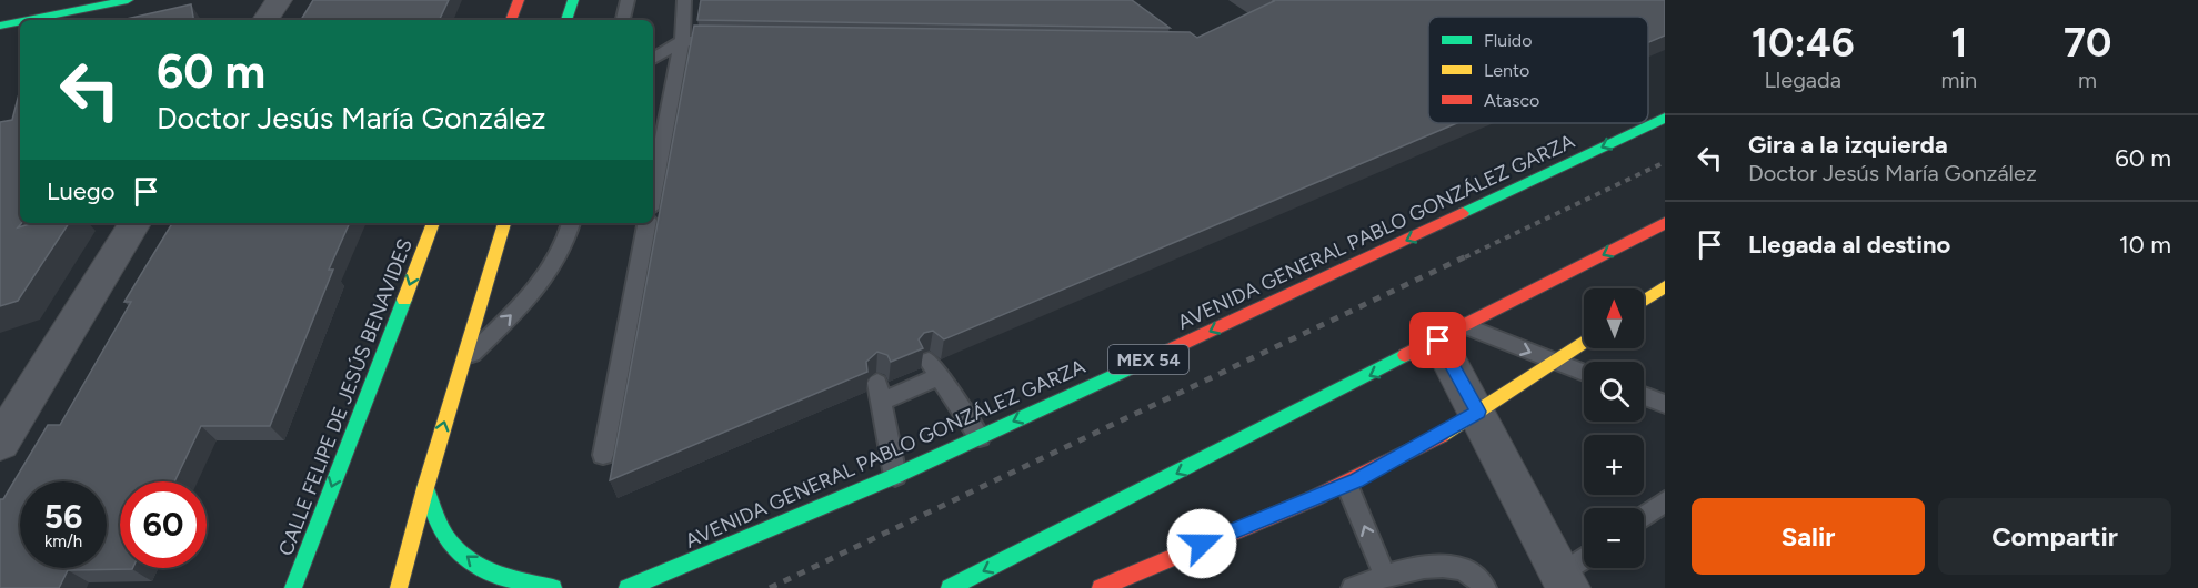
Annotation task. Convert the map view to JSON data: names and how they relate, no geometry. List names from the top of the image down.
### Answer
{
  "streets": {
    "main road": ["AVENIDA GENERAL PABLO GONZÁLEZ GARZA", "MEX 54", "CALLE FELIPE DE JESÚS BENAVIDES"]
  },
  "legend": ["Fluido", "Lento", "Atasco"],
  "north": "top",
  "page": {
    "eta": [
      "10:46",
      "Llegada",
      "1",
      "min",
      "70",
      "m"
    ],
    "turn": ["60 m", "Doctor Jesús María González"],
    "list": [
      {
        "name": "Gira a la izquierda",
        "note": "Doctor Jesús María González",
        "value": "60 m"
      },
      {
        "name": "Llegada al destino",
        "value": "10 m"
      }
    ],
    "then": "Luego",
    "map_buttons": ["+", "−"],
    "speed": "56 km/h",
    "limit": "60",
    "buttons": ["Salir", "Compartir"]
  }
}
